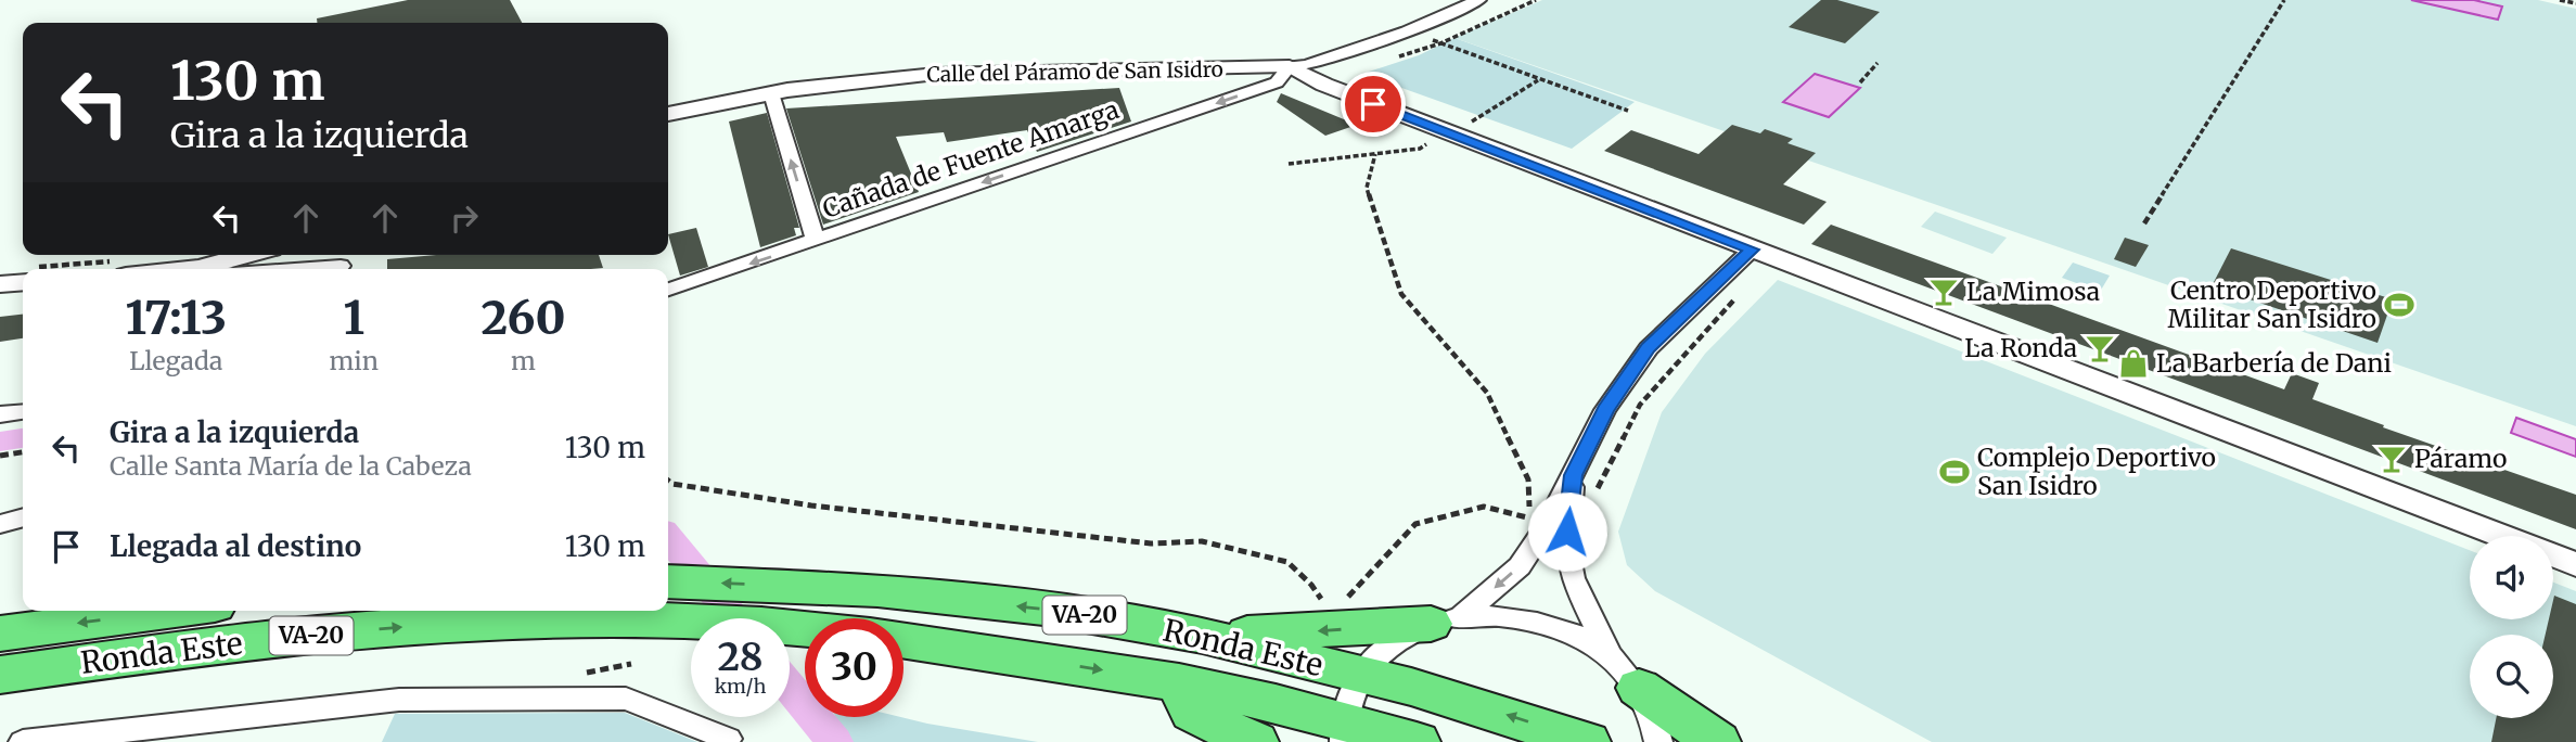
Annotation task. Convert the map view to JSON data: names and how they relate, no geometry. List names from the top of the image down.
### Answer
{
  "streets": {
    "highway": ["VA-20", "Ronda Este"],
    "street": ["Calle del Páramo de San Isidro", "Cañada de Fuente Amarga"]
  },
  "crossings": [
    ["Calle del Páramo de San Isidro", "Cañada de Fuente Amarga"]
  ],
  "one_way": ["Cañada de Fuente Amarga"],
  "places": {
    "bar": ["La Mimosa", "La Ronda", "Páramo"],
    "sports": ["Centro Deportivo Militar San Isidro", "Complejo Deportivo San Isidro"],
    "shop": ["La Barbería de Dani"]
  },
  "page": {
    "turn": ["130 m", "Gira a la izquierda"],
    "eta": [
      "17:13",
      "Llegada",
      "1",
      "min",
      "260",
      "m"
    ],
    "list": [
      {
        "name": "Gira a la izquierda",
        "note": "Calle Santa María de la Cabeza",
        "value": "130 m"
      },
      {
        "name": "Llegada al destino",
        "value": "130 m"
      }
    ],
    "speed": "28 km/h",
    "limit": "30"
  }
}
